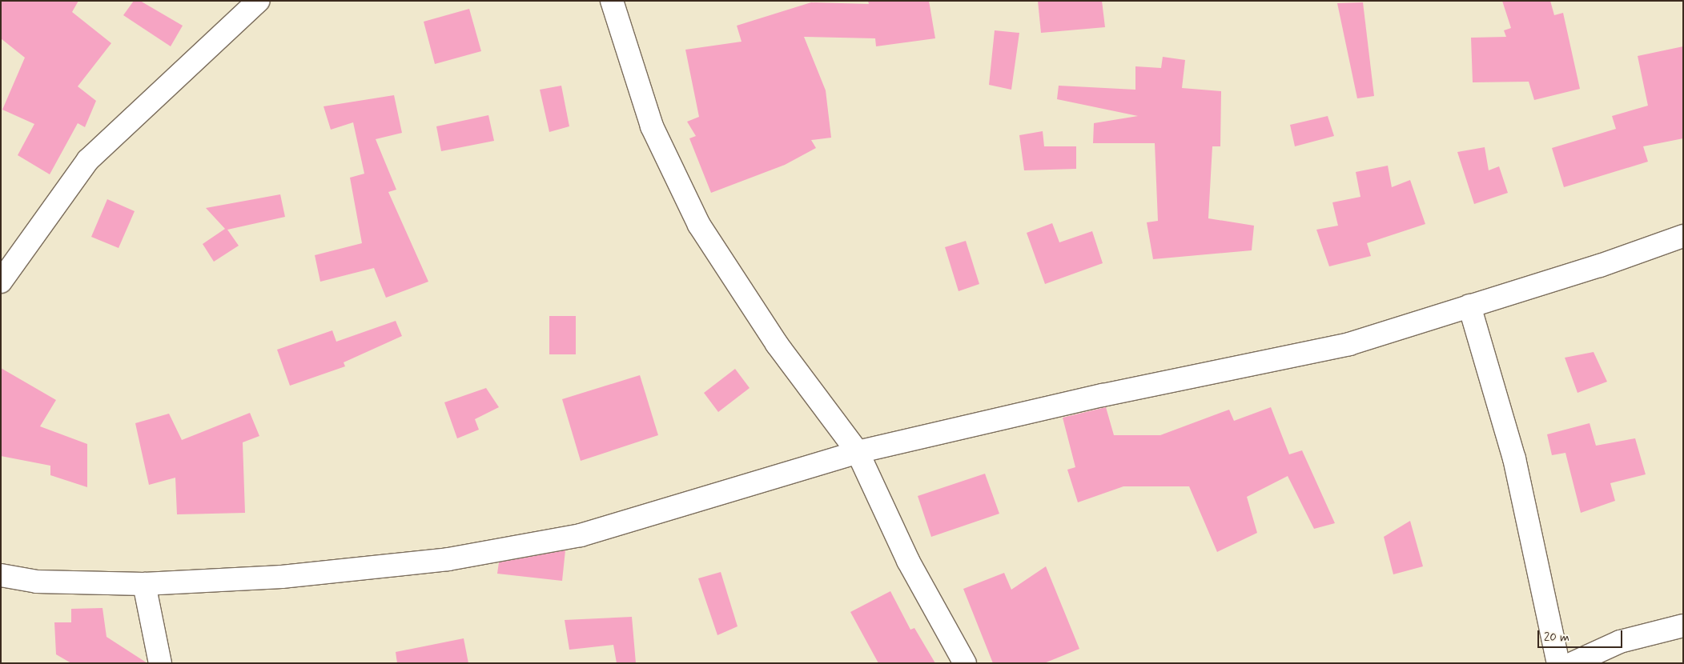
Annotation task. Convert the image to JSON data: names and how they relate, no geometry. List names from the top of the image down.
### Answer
{
  "scale_bar": "20 m"
}
